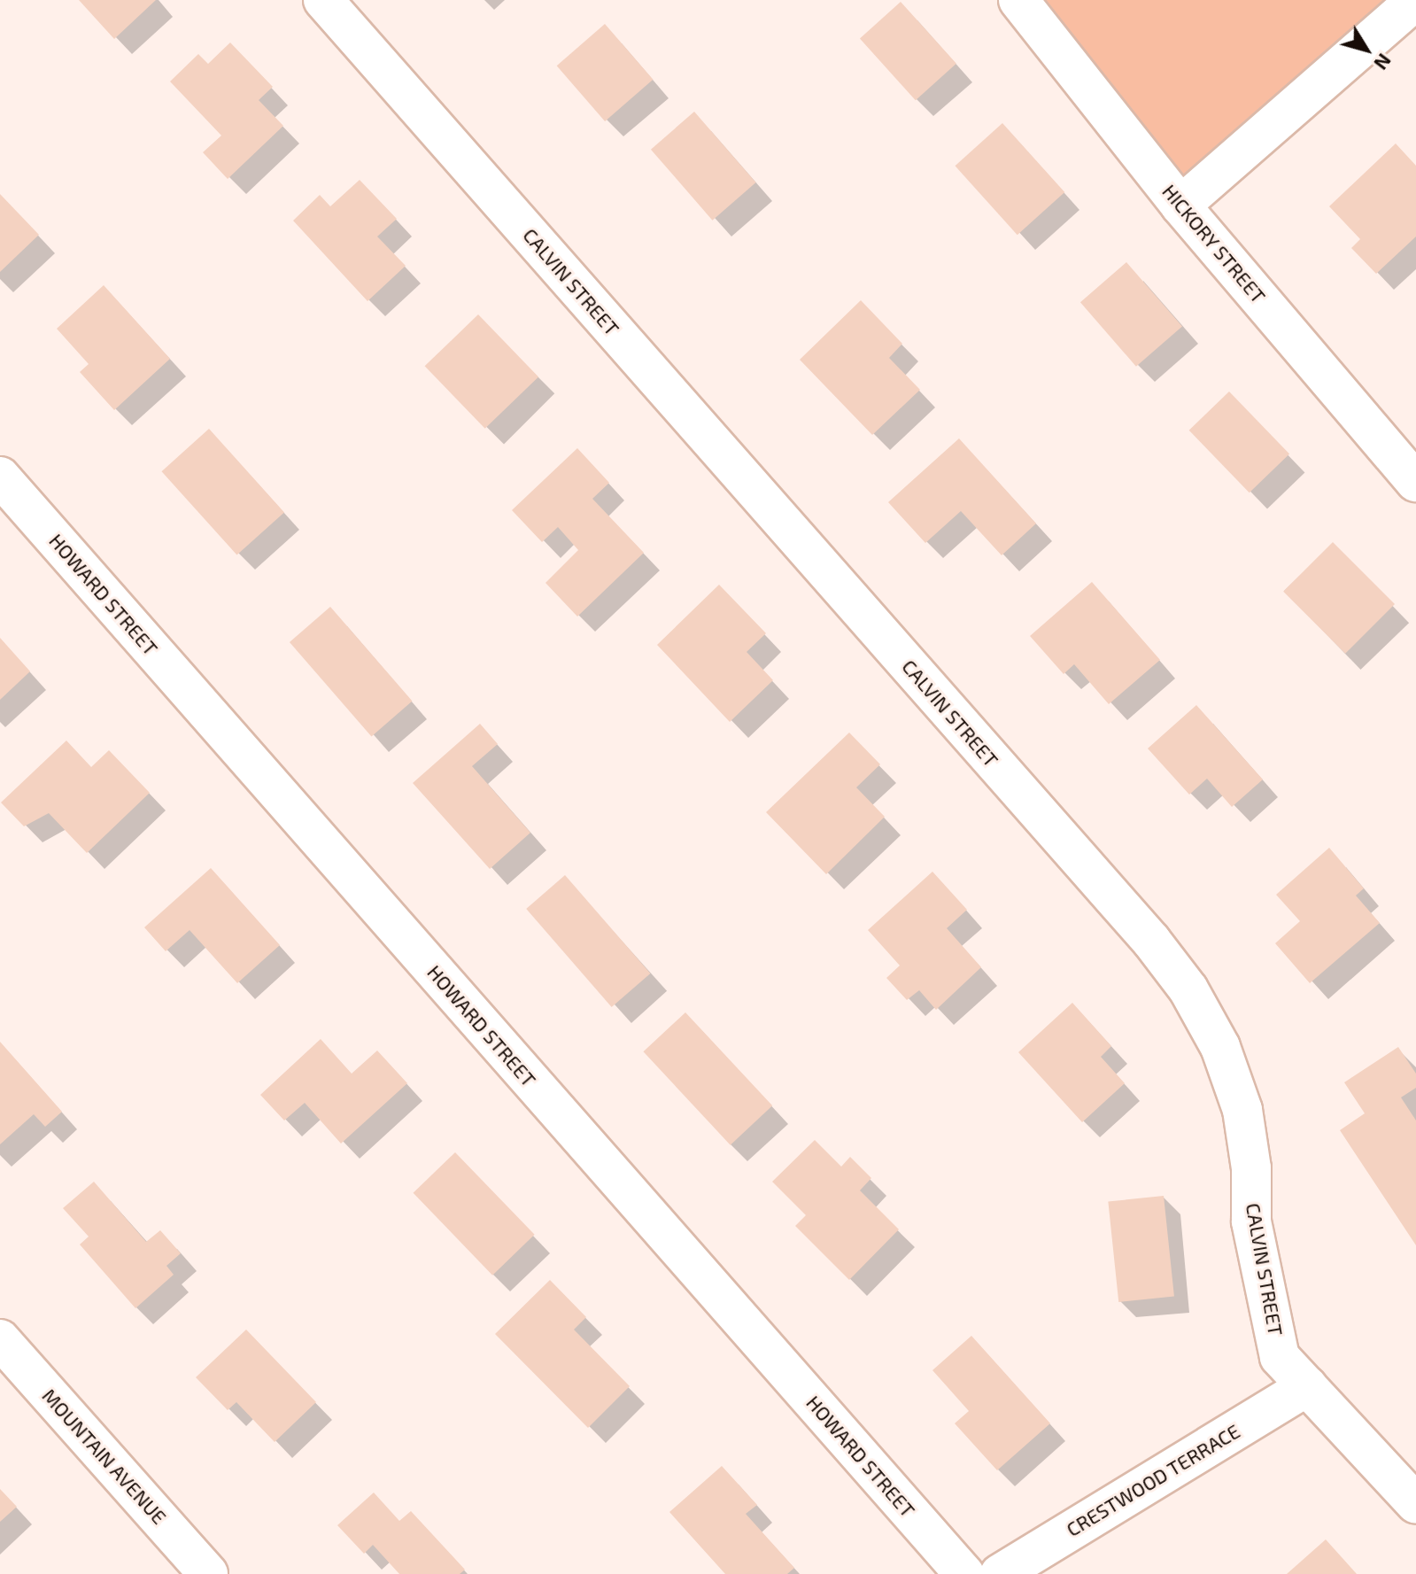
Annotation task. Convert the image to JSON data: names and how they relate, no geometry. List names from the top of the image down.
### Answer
{
  "streets": {
    "street": [
      "HICKORY STREET",
      "CALVIN STREET",
      "HOWARD STREET",
      "MOUNTAIN AVENUE",
      "CRESTWOOD TERRACE"
    ]
  },
  "crossings": [
    ["CALVIN STREET", "CRESTWOOD TERRACE"]
  ],
  "north": "bottom right"
}
